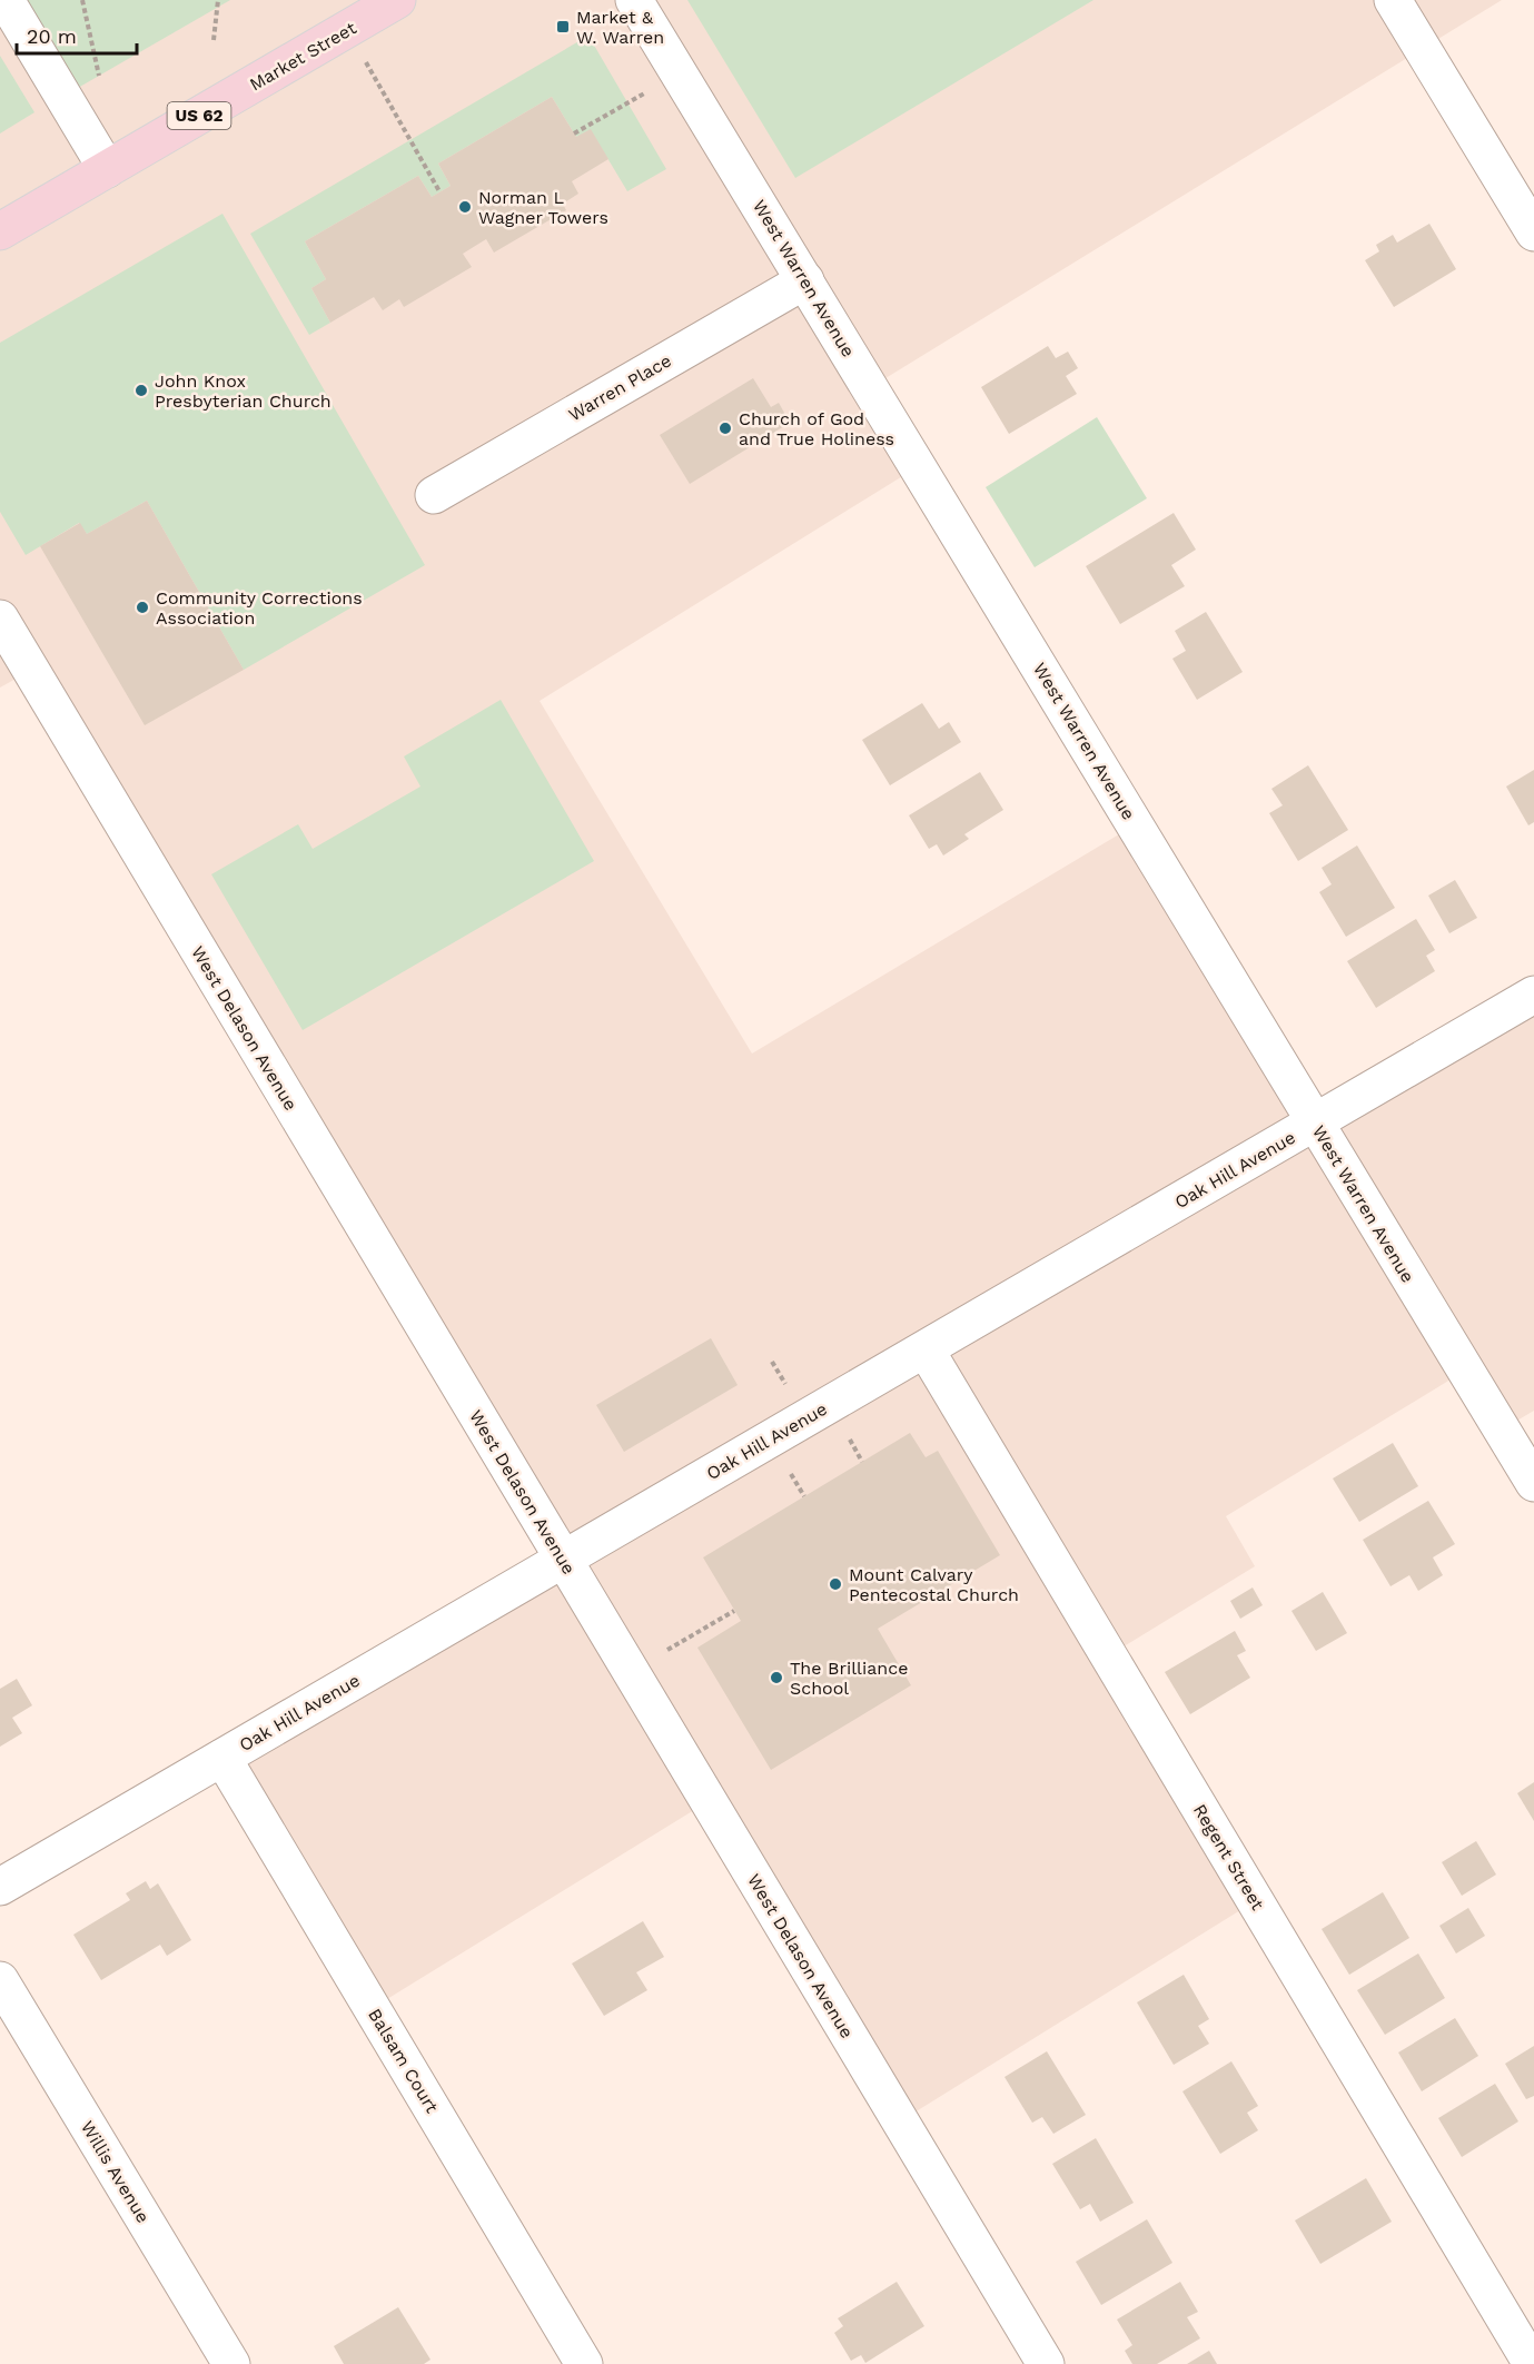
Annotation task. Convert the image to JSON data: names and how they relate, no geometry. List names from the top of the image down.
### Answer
{
  "streets": {
    "main road": ["Market Street", "US 62"],
    "street": [
      "West Warren Avenue",
      "Warren Place",
      "West Delason Avenue",
      "Oak Hill Avenue",
      "Regent Street",
      "Balsam Court",
      "Willis Avenue"
    ]
  },
  "crossings": [
    ["West Warren Avenue", "Warren Place"],
    ["West Warren Avenue", "Oak Hill Avenue"],
    ["West Delason Avenue", "Oak Hill Avenue"],
    ["Oak Hill Avenue", "Regent Street"],
    ["Oak Hill Avenue", "Balsam Court"]
  ],
  "places": {
    "transit": ["Market & W. Warren"],
    "other": [
      "Norman L Wagner Towers",
      "John Knox Presbyterian Church",
      "Church of God and True Holiness",
      "Community Corrections Association",
      "Mount Calvary Pentecostal Church",
      "The Brilliance School"
    ]
  },
  "scale_bar": "20 m"
}
